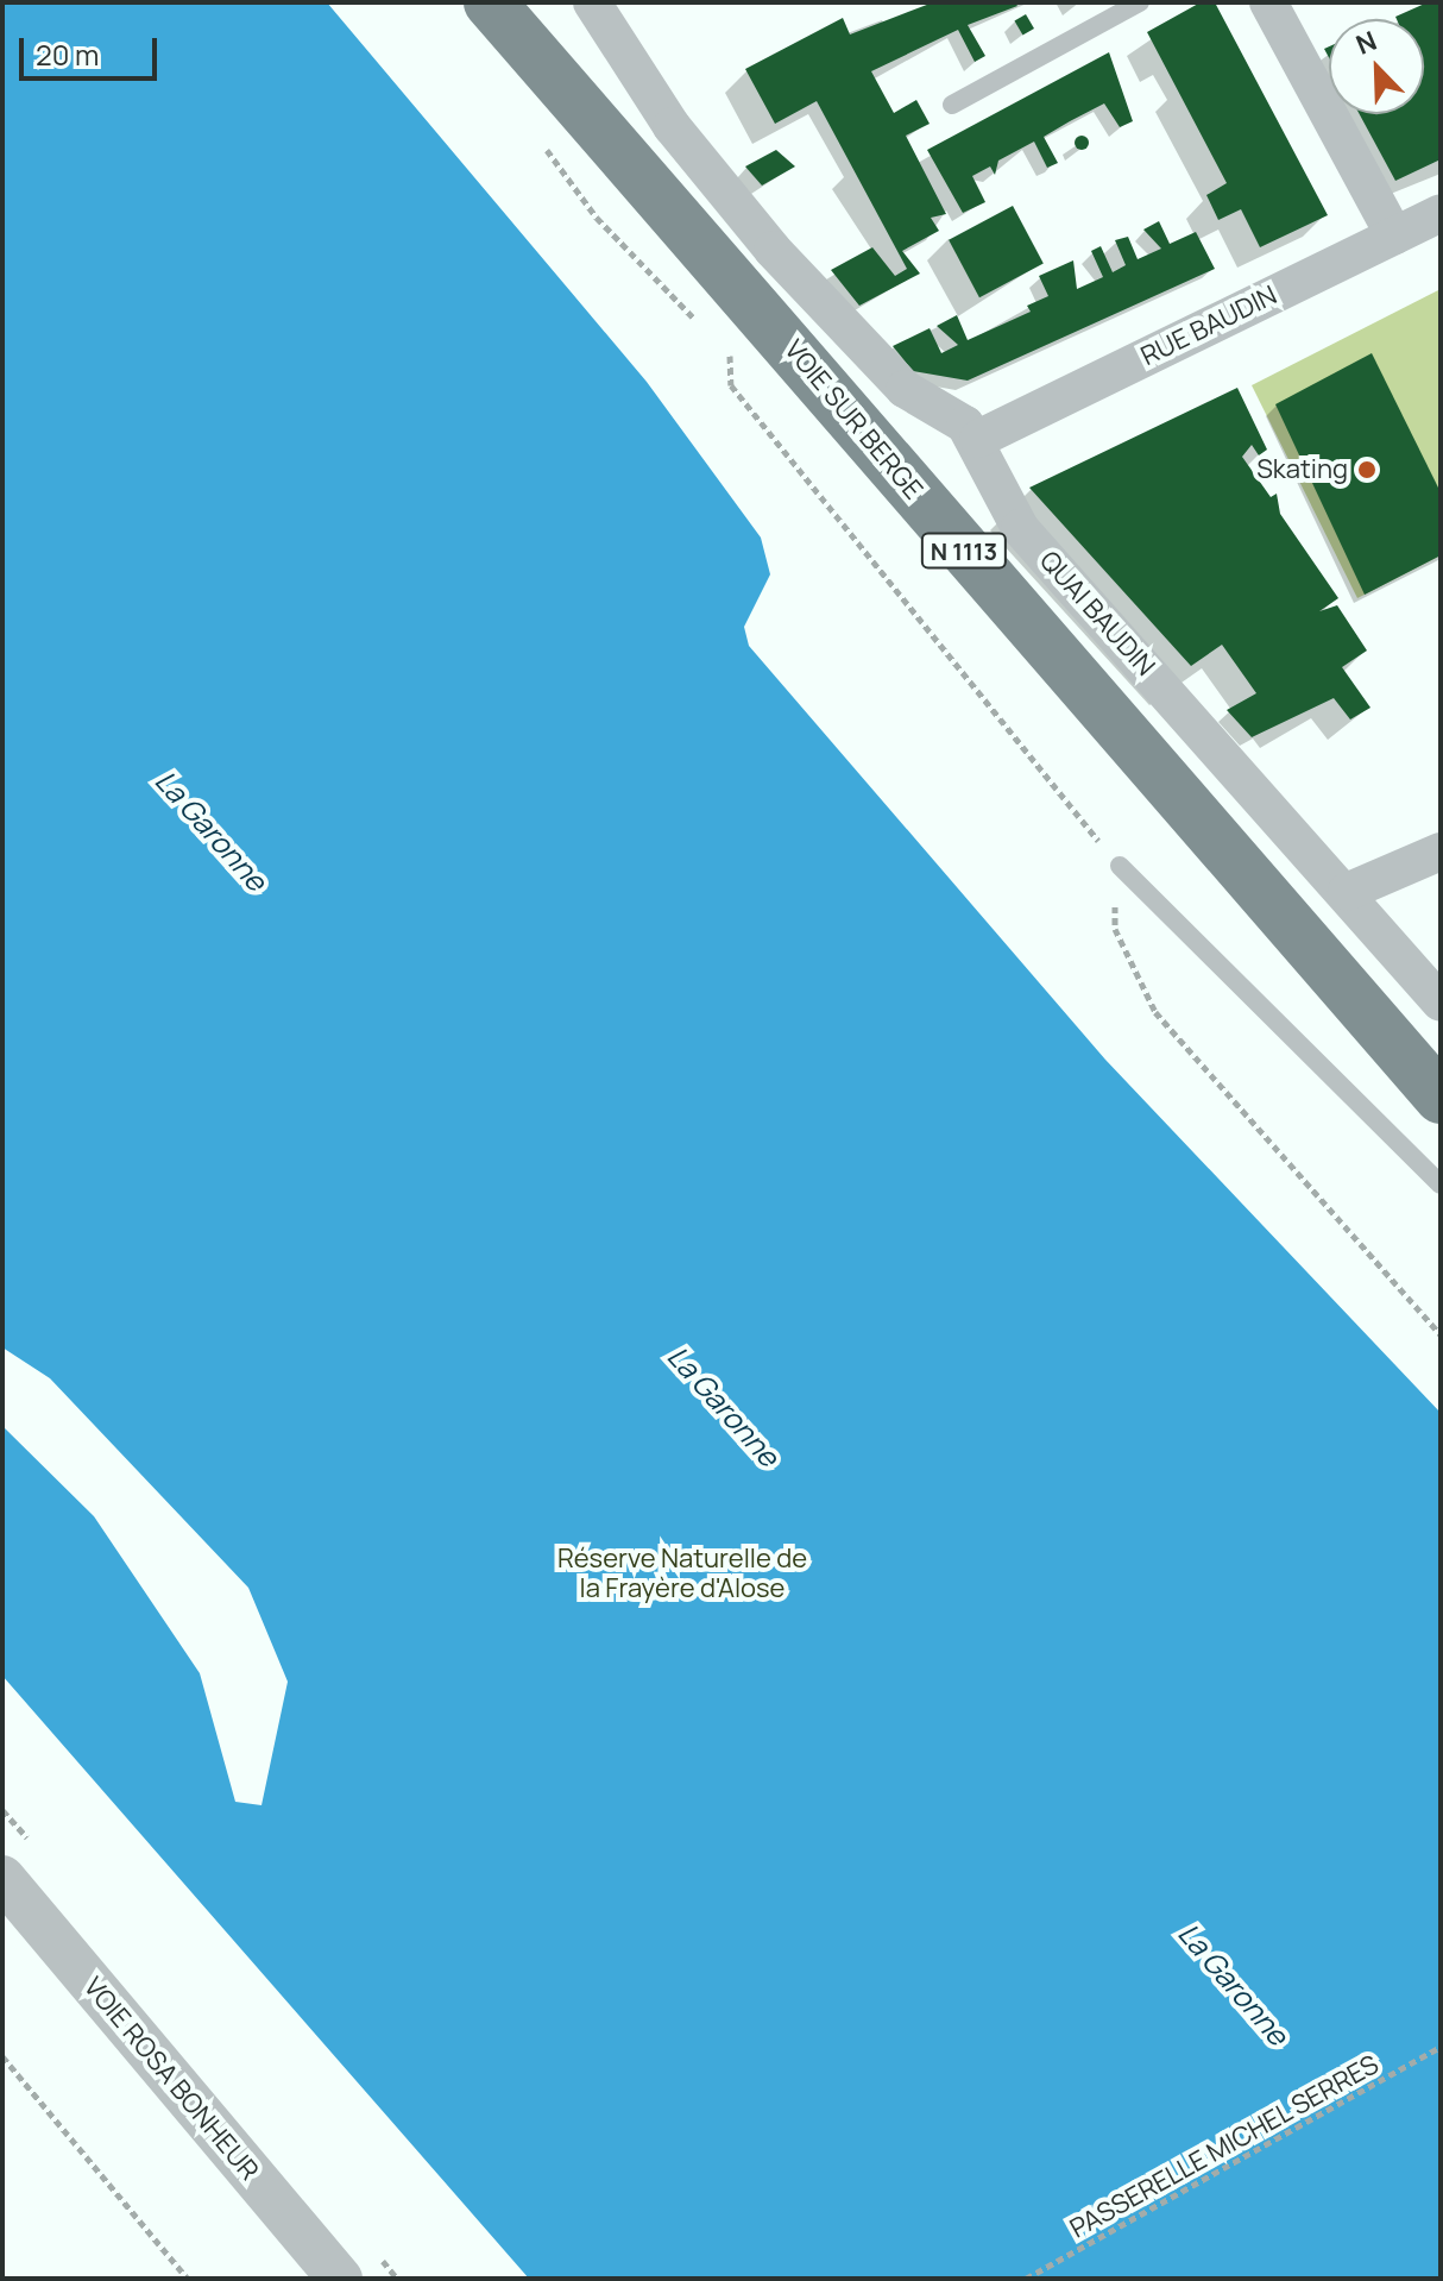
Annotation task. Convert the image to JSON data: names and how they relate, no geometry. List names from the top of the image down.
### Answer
{
  "streets": {
    "main road": ["VOIE SUR BERGE", "N 1113"],
    "street": ["RUE BAUDIN", "QUAI BAUDIN", "VOIE ROSA BONHEUR"],
    "path": ["PASSERELLE MICHEL SERRES"]
  },
  "crossings": [
    ["RUE BAUDIN", "QUAI BAUDIN"]
  ],
  "water": ["La Garonne"],
  "parks": ["Réserve Naturelle de la Frayère d'Alose"],
  "places": ["Skating"],
  "scale_bar": "20 m",
  "north": "top left"
}
